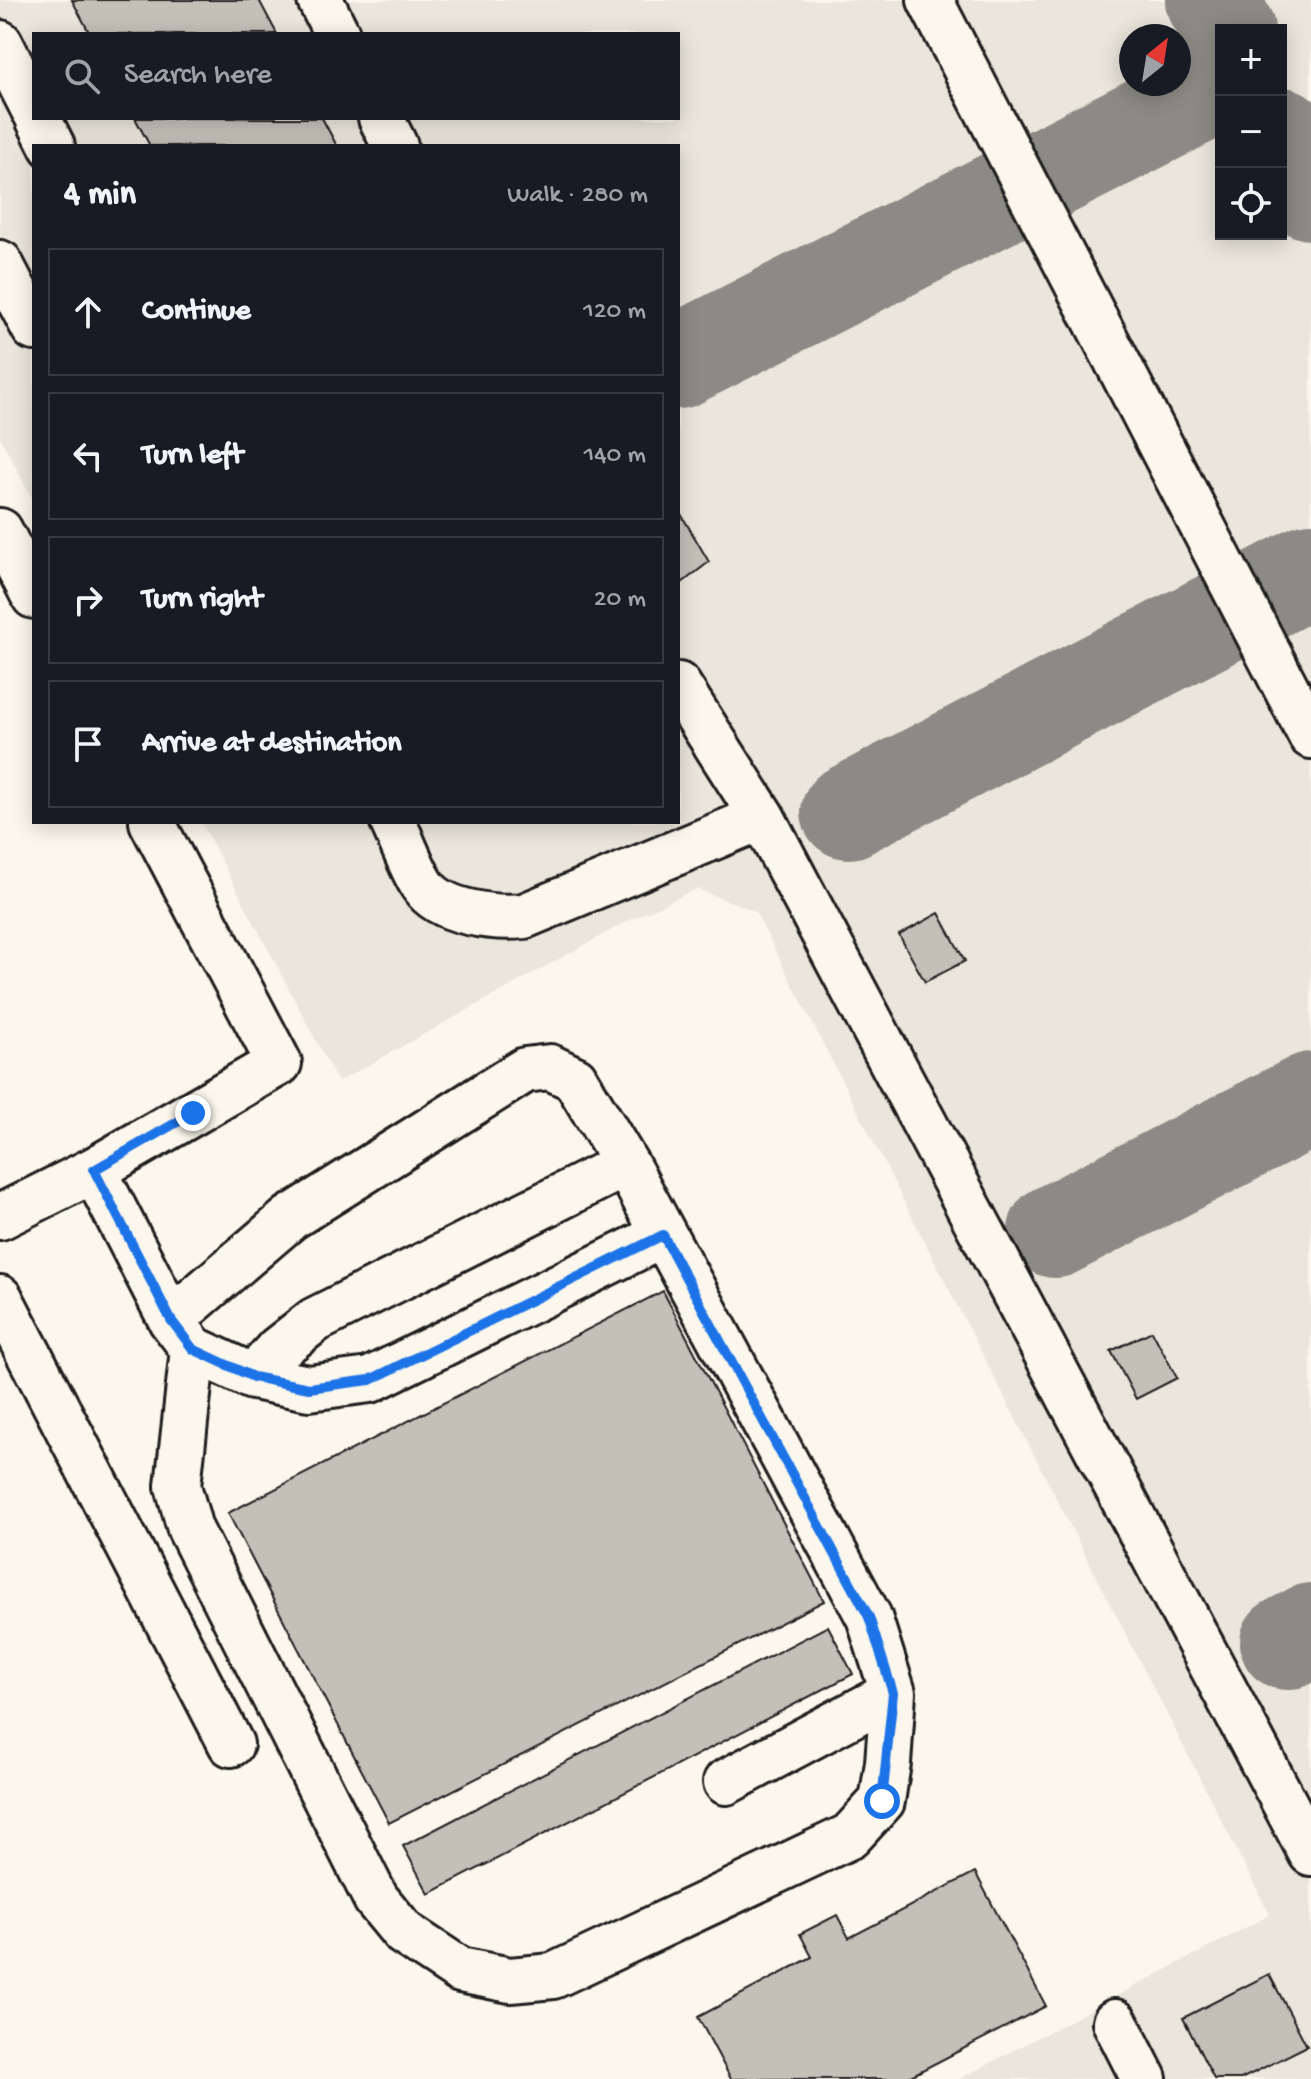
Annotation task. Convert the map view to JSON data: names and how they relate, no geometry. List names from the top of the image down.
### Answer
{
  "north": "top right",
  "page": {
    "map_buttons": ["+", "−"],
    "search": "Search here",
    "heading": ["4 min", "Walk · 280 m"],
    "list": [
      ["Continue", "120 m"],
      ["Turn left", "140 m"],
      ["Turn right", "20 m"],
      "Arrive at destination"
    ]
  }
}
